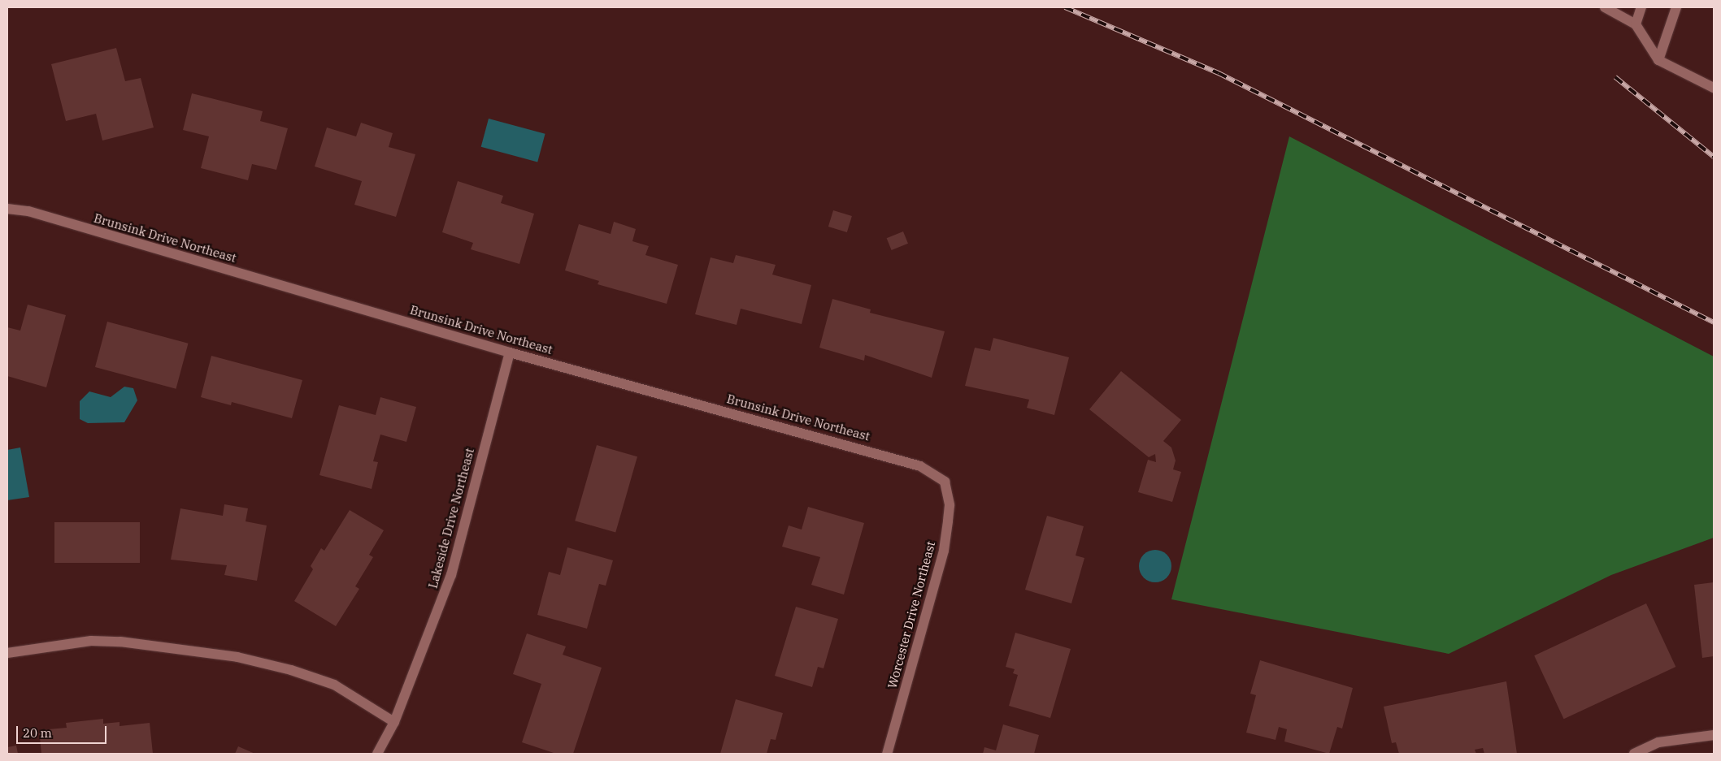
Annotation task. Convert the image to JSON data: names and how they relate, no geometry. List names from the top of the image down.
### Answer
{
  "streets": {
    "street": ["Brunsink Drive Northeast", "Lakeside Drive Northeast", "Worcester Drive Northeast"]
  },
  "crossings": [
    ["Brunsink Drive Northeast", "Lakeside Drive Northeast"],
    ["Brunsink Drive Northeast", "Worcester Drive Northeast"]
  ],
  "scale_bar": "20 m"
}
